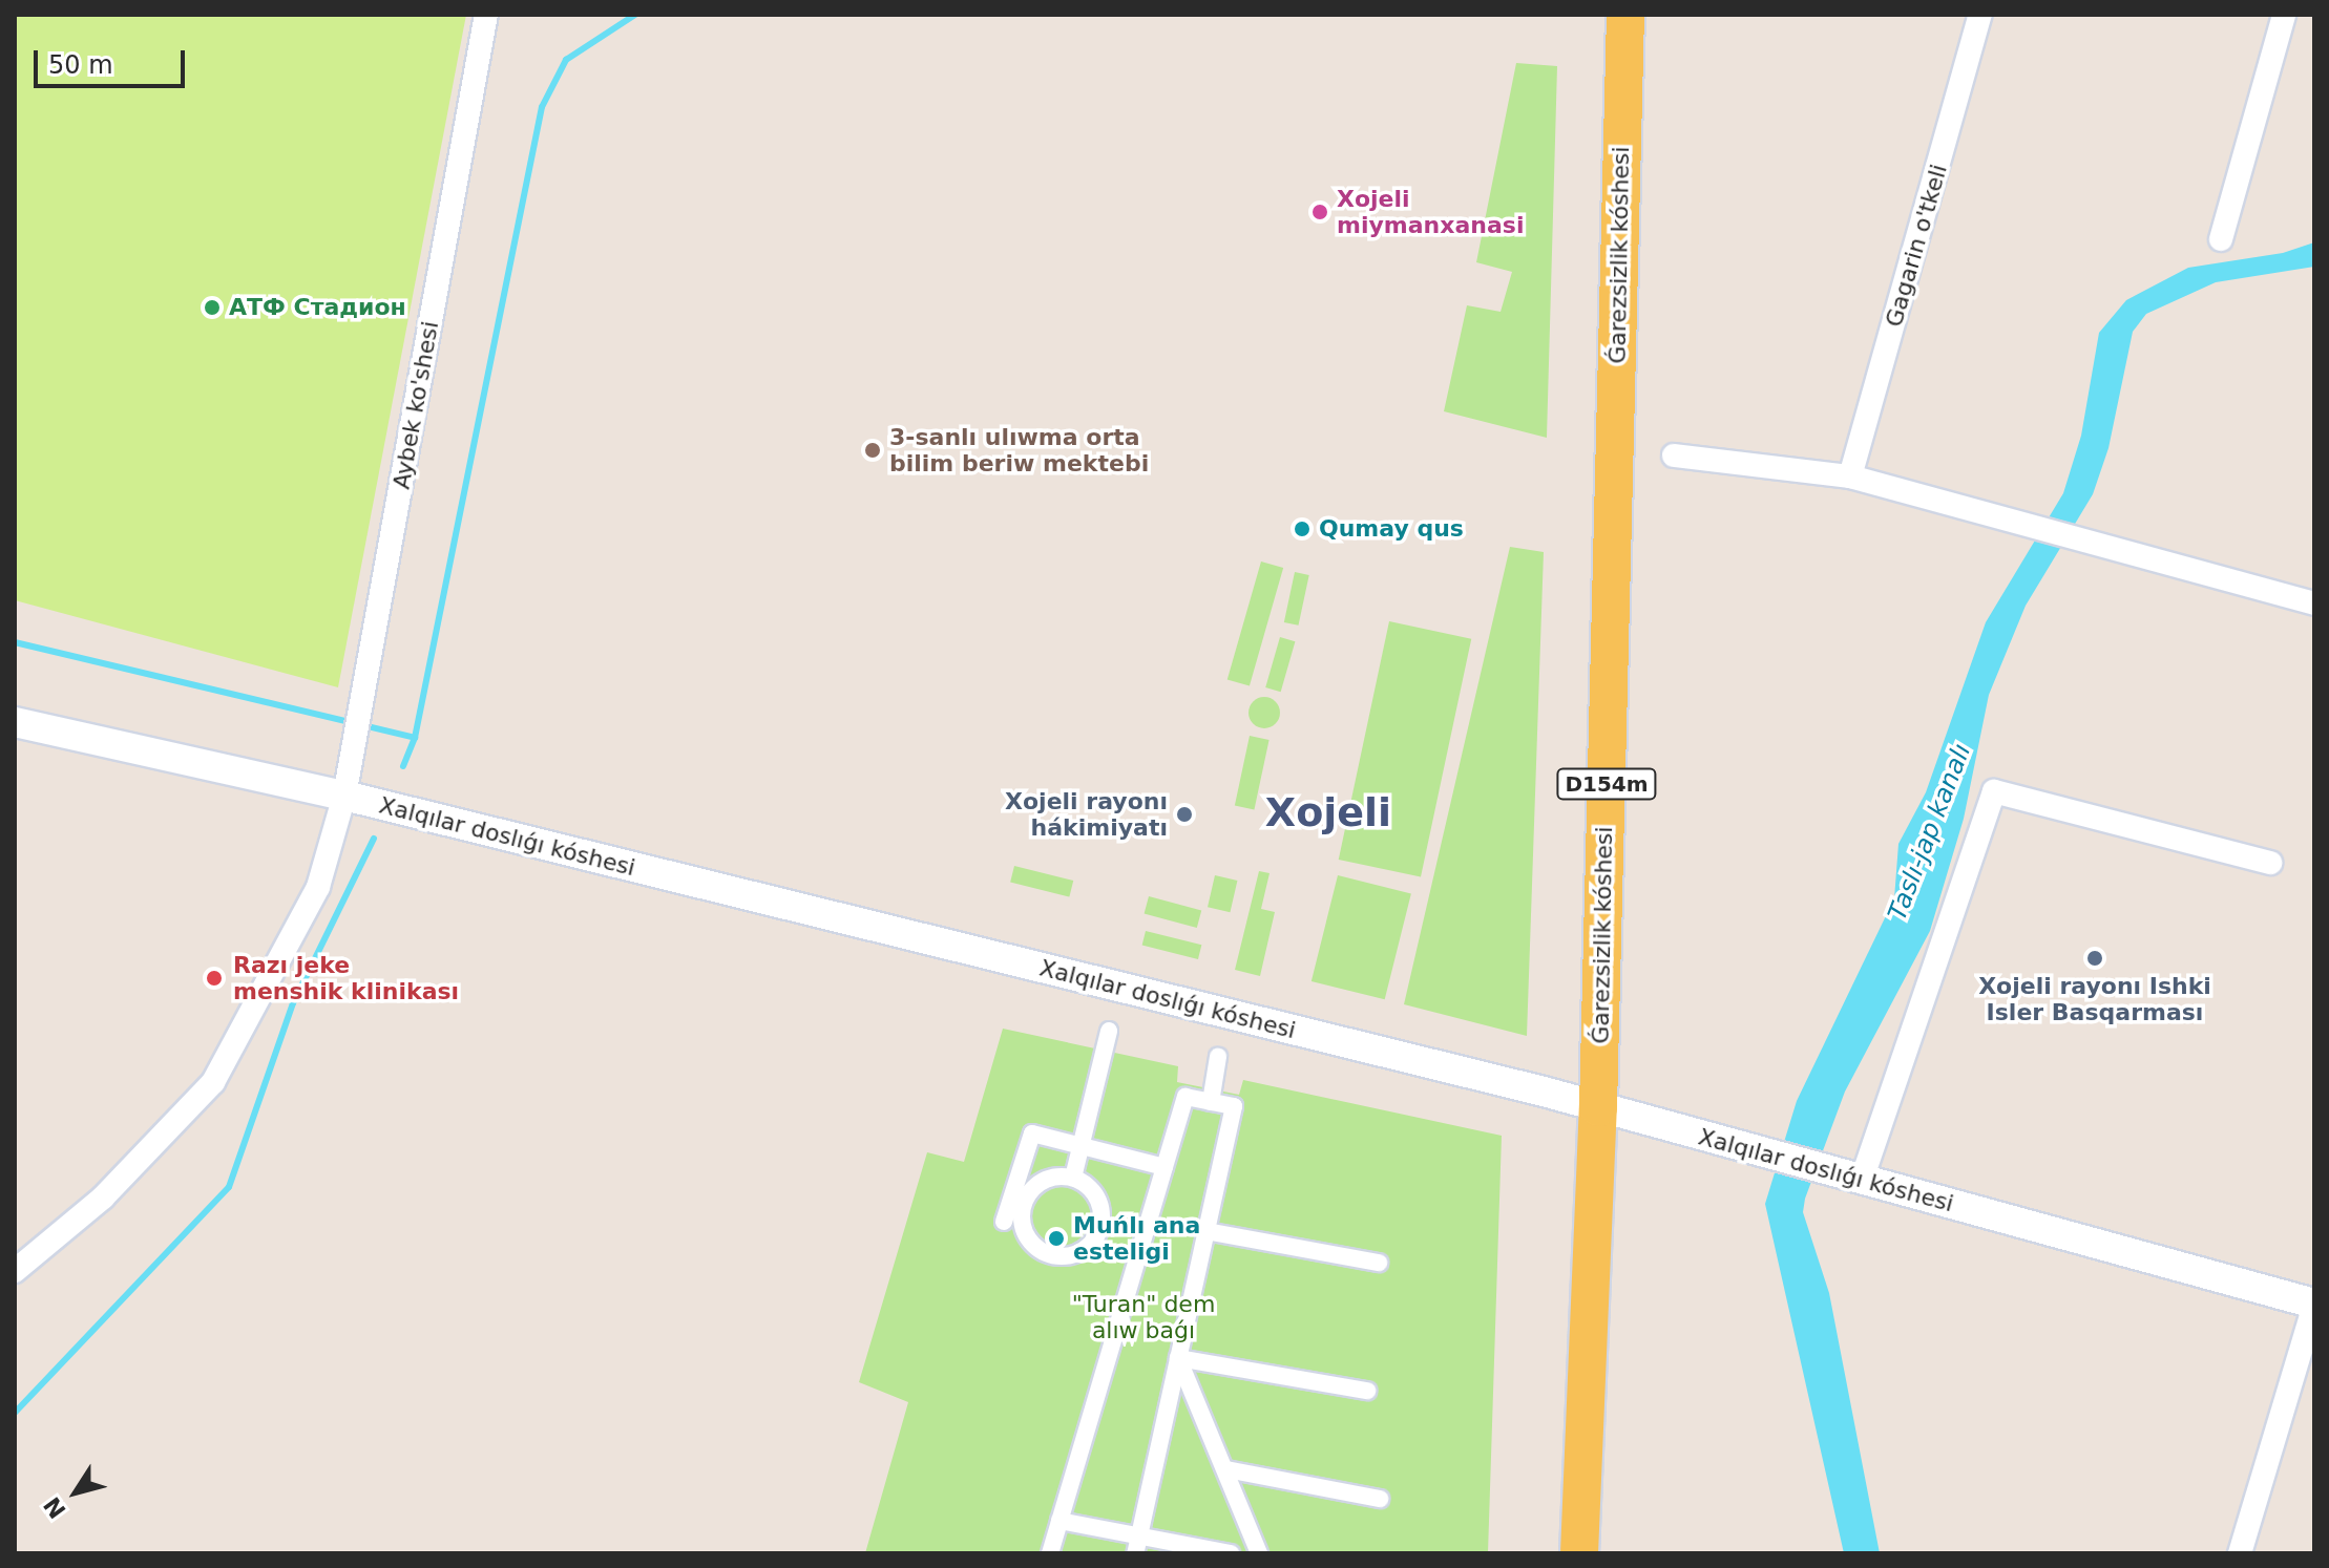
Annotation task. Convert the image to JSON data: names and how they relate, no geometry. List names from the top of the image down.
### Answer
{
  "streets": {
    "main road": ["Ǵarezsizlik kóshesi", "D154m"],
    "street": ["Gagarin o'tkeli", "Aybek ko'shesi", "Xalqılar doslıǵı kóshesi"]
  },
  "crossings": [
    ["Ǵarezsizlik kóshesi", "Xalqılar doslıǵı kóshesi"],
    ["Aybek ko'shesi", "Xalqılar doslıǵı kóshesi"]
  ],
  "districts": ["Xojeli"],
  "water": ["Taslı-jap kanalı"],
  "parks": ["\"Turan\" dem alıw baǵı"],
  "places": [
    "Xojeli miymanxanasi",
    "АТФ Стадион",
    "3-sanlı ulıwma orta bilim beriw mektebi",
    "Qumay qus",
    "Xojeli rayonı hákimiyatı",
    "Xojeli rayonı Ishki Isler Basqarması",
    "Razı jeke menshik klinikası",
    "Muńlı ana esteligi"
  ],
  "scale_bar": "50 m",
  "north": "bottom left"
}
